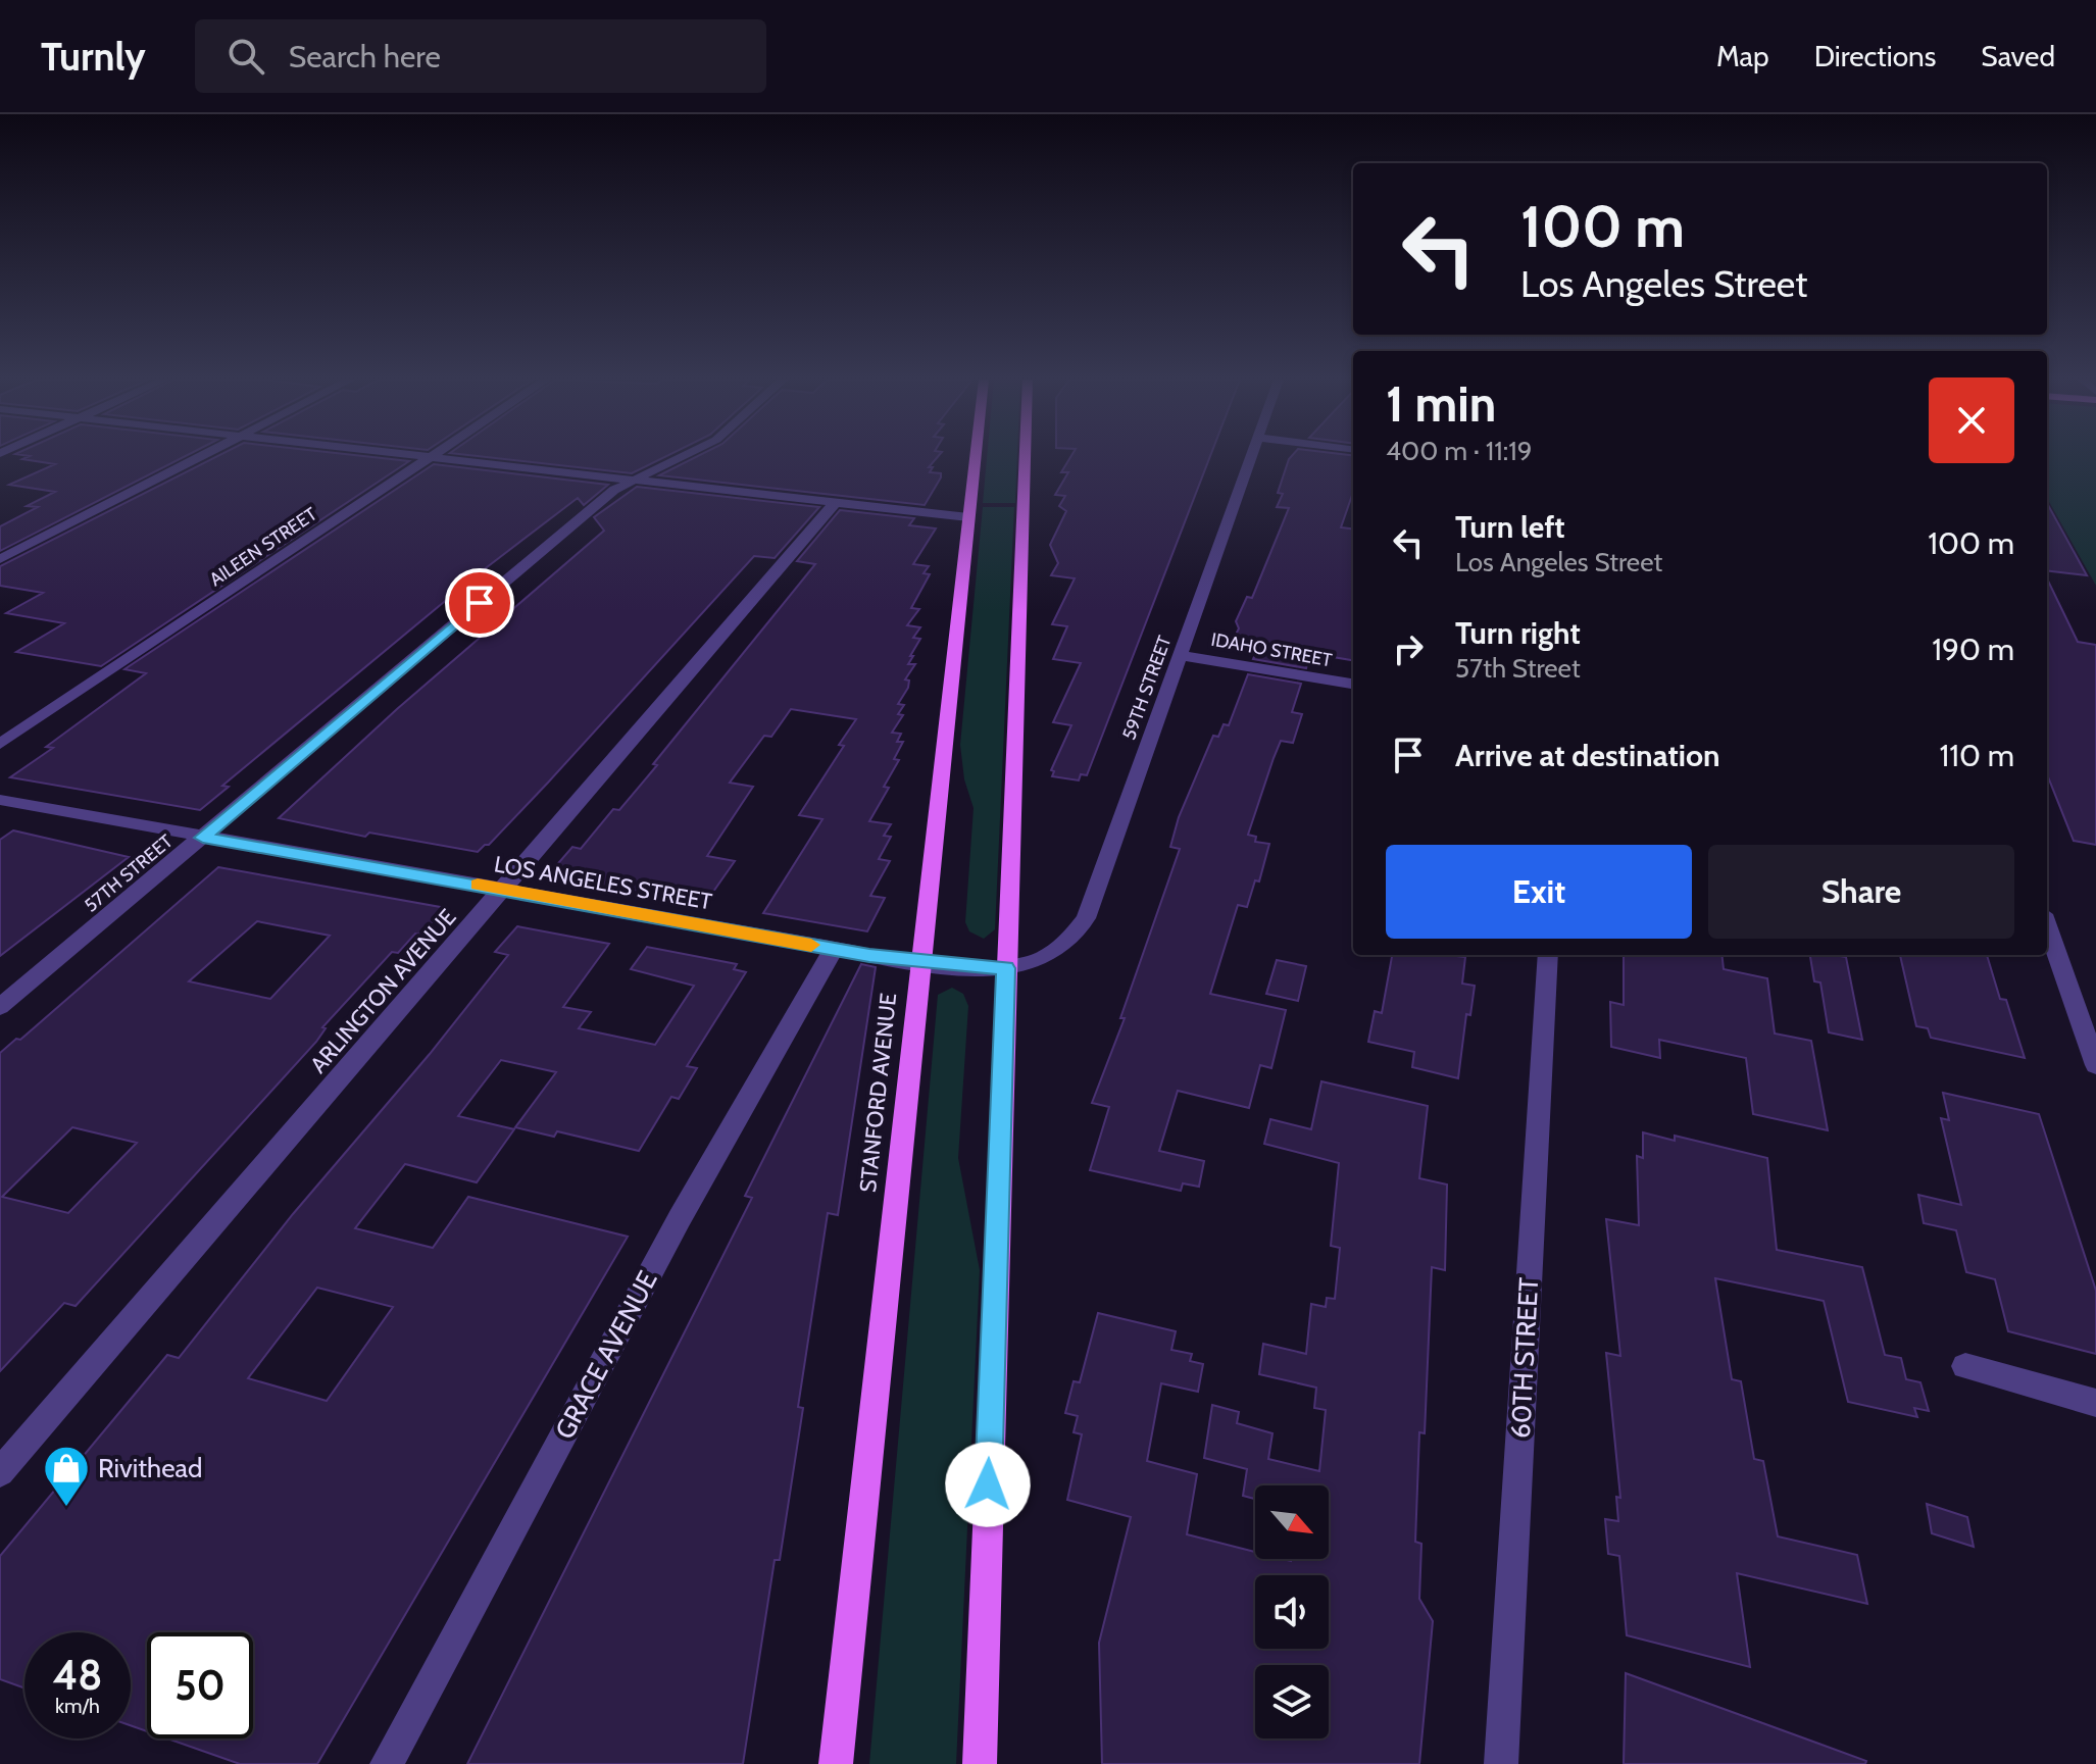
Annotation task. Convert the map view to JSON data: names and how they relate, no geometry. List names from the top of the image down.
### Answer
{
  "streets": {
    "main road": ["STANFORD AVENUE"],
    "street": [
      "AILEEN STREET",
      "IDAHO STREET",
      "59TH STREET",
      "57TH STREET",
      "LOS ANGELES STREET",
      "ARLINGTON AVENUE",
      "GRACE AVENUE",
      "60TH STREET"
    ]
  },
  "crossings": [
    ["IDAHO STREET", "59TH STREET"],
    ["59TH STREET", "LOS ANGELES STREET"],
    ["57TH STREET", "LOS ANGELES STREET"],
    ["LOS ANGELES STREET", "ARLINGTON AVENUE"],
    ["LOS ANGELES STREET", "STANFORD AVENUE"],
    ["LOS ANGELES STREET", "GRACE AVENUE"]
  ],
  "places": {
    "shop": ["Rivithead"]
  },
  "north": "bottom right",
  "page": {
    "header": "Turnly",
    "search": "Search here",
    "nav": ["Map", "Directions", "Saved"],
    "turn": ["100 m", "Los Angeles Street"],
    "heading": ["1 min", "400 m · 11:19"],
    "list": [
      {
        "name": "Turn left",
        "note": "Los Angeles Street",
        "value": "100 m"
      },
      {
        "name": "Turn right",
        "note": "57th Street",
        "value": "190 m"
      },
      {
        "name": "Arrive at destination",
        "value": "110 m"
      }
    ],
    "buttons": ["Exit", "Share"],
    "speed": "48 km/h",
    "limit": "50"
  }
}
